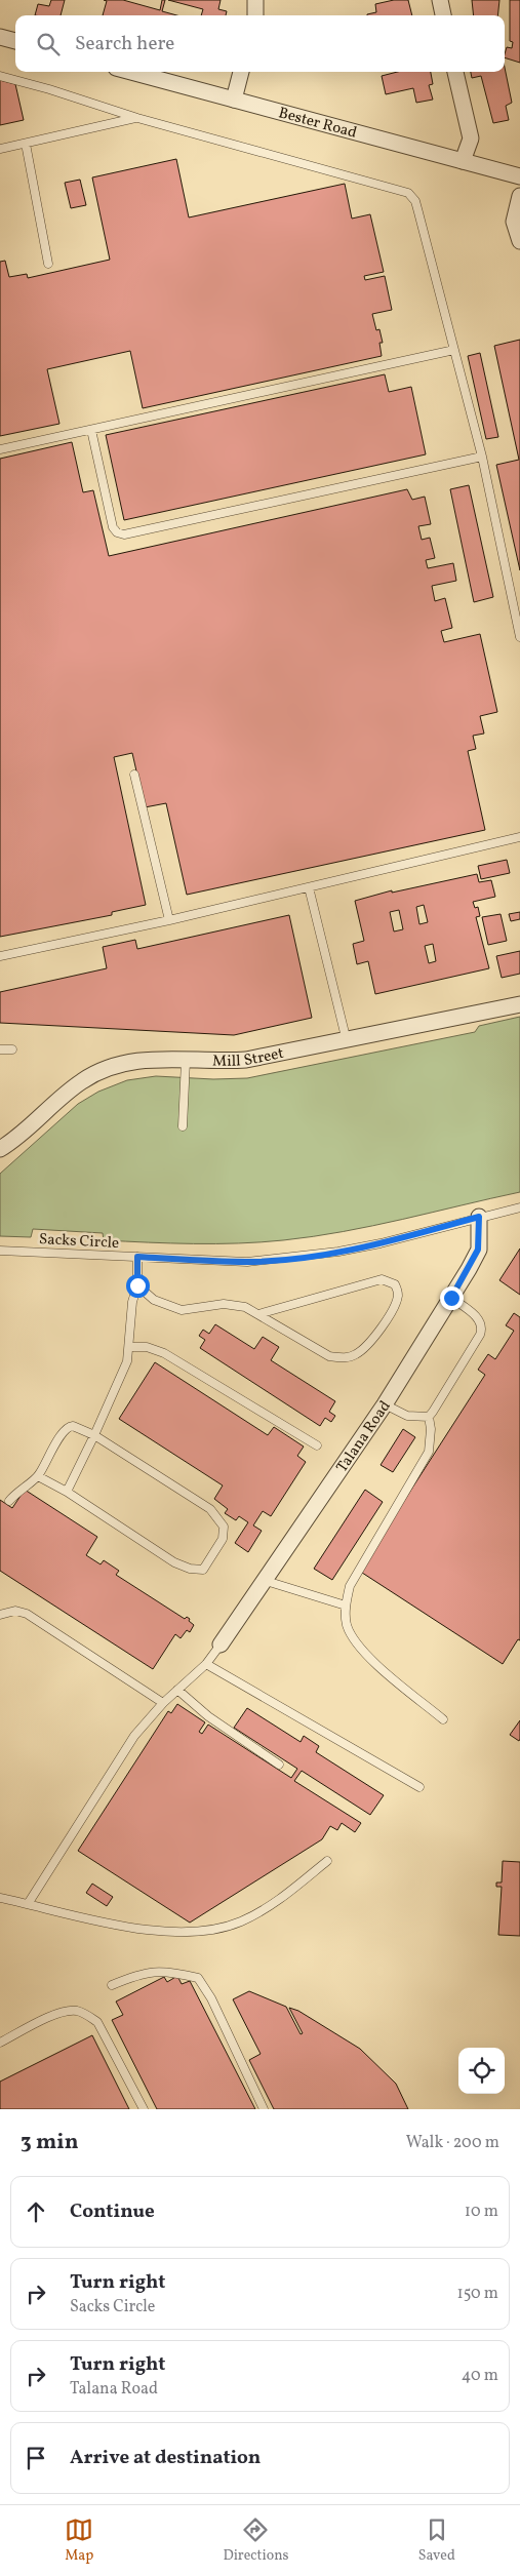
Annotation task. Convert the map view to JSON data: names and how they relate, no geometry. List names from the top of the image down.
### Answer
{
  "streets": {
    "street": ["Bester Road", "Mill Street", "Talana Road"],
    "lane": ["Sacks Circle"]
  },
  "crossings": [
    ["Sacks Circle", "Talana Road"]
  ],
  "page": {
    "search": "Search here",
    "heading": ["3 min", "Walk · 200 m"],
    "list": [
      ["Continue", "10 m"],
      ["Turn right", "Sacks Circle", "150 m"],
      ["Turn right", "Talana Road", "40 m"],
      "Arrive at destination"
    ],
    "nav": ["Map", "Directions", "Saved"]
  }
}
